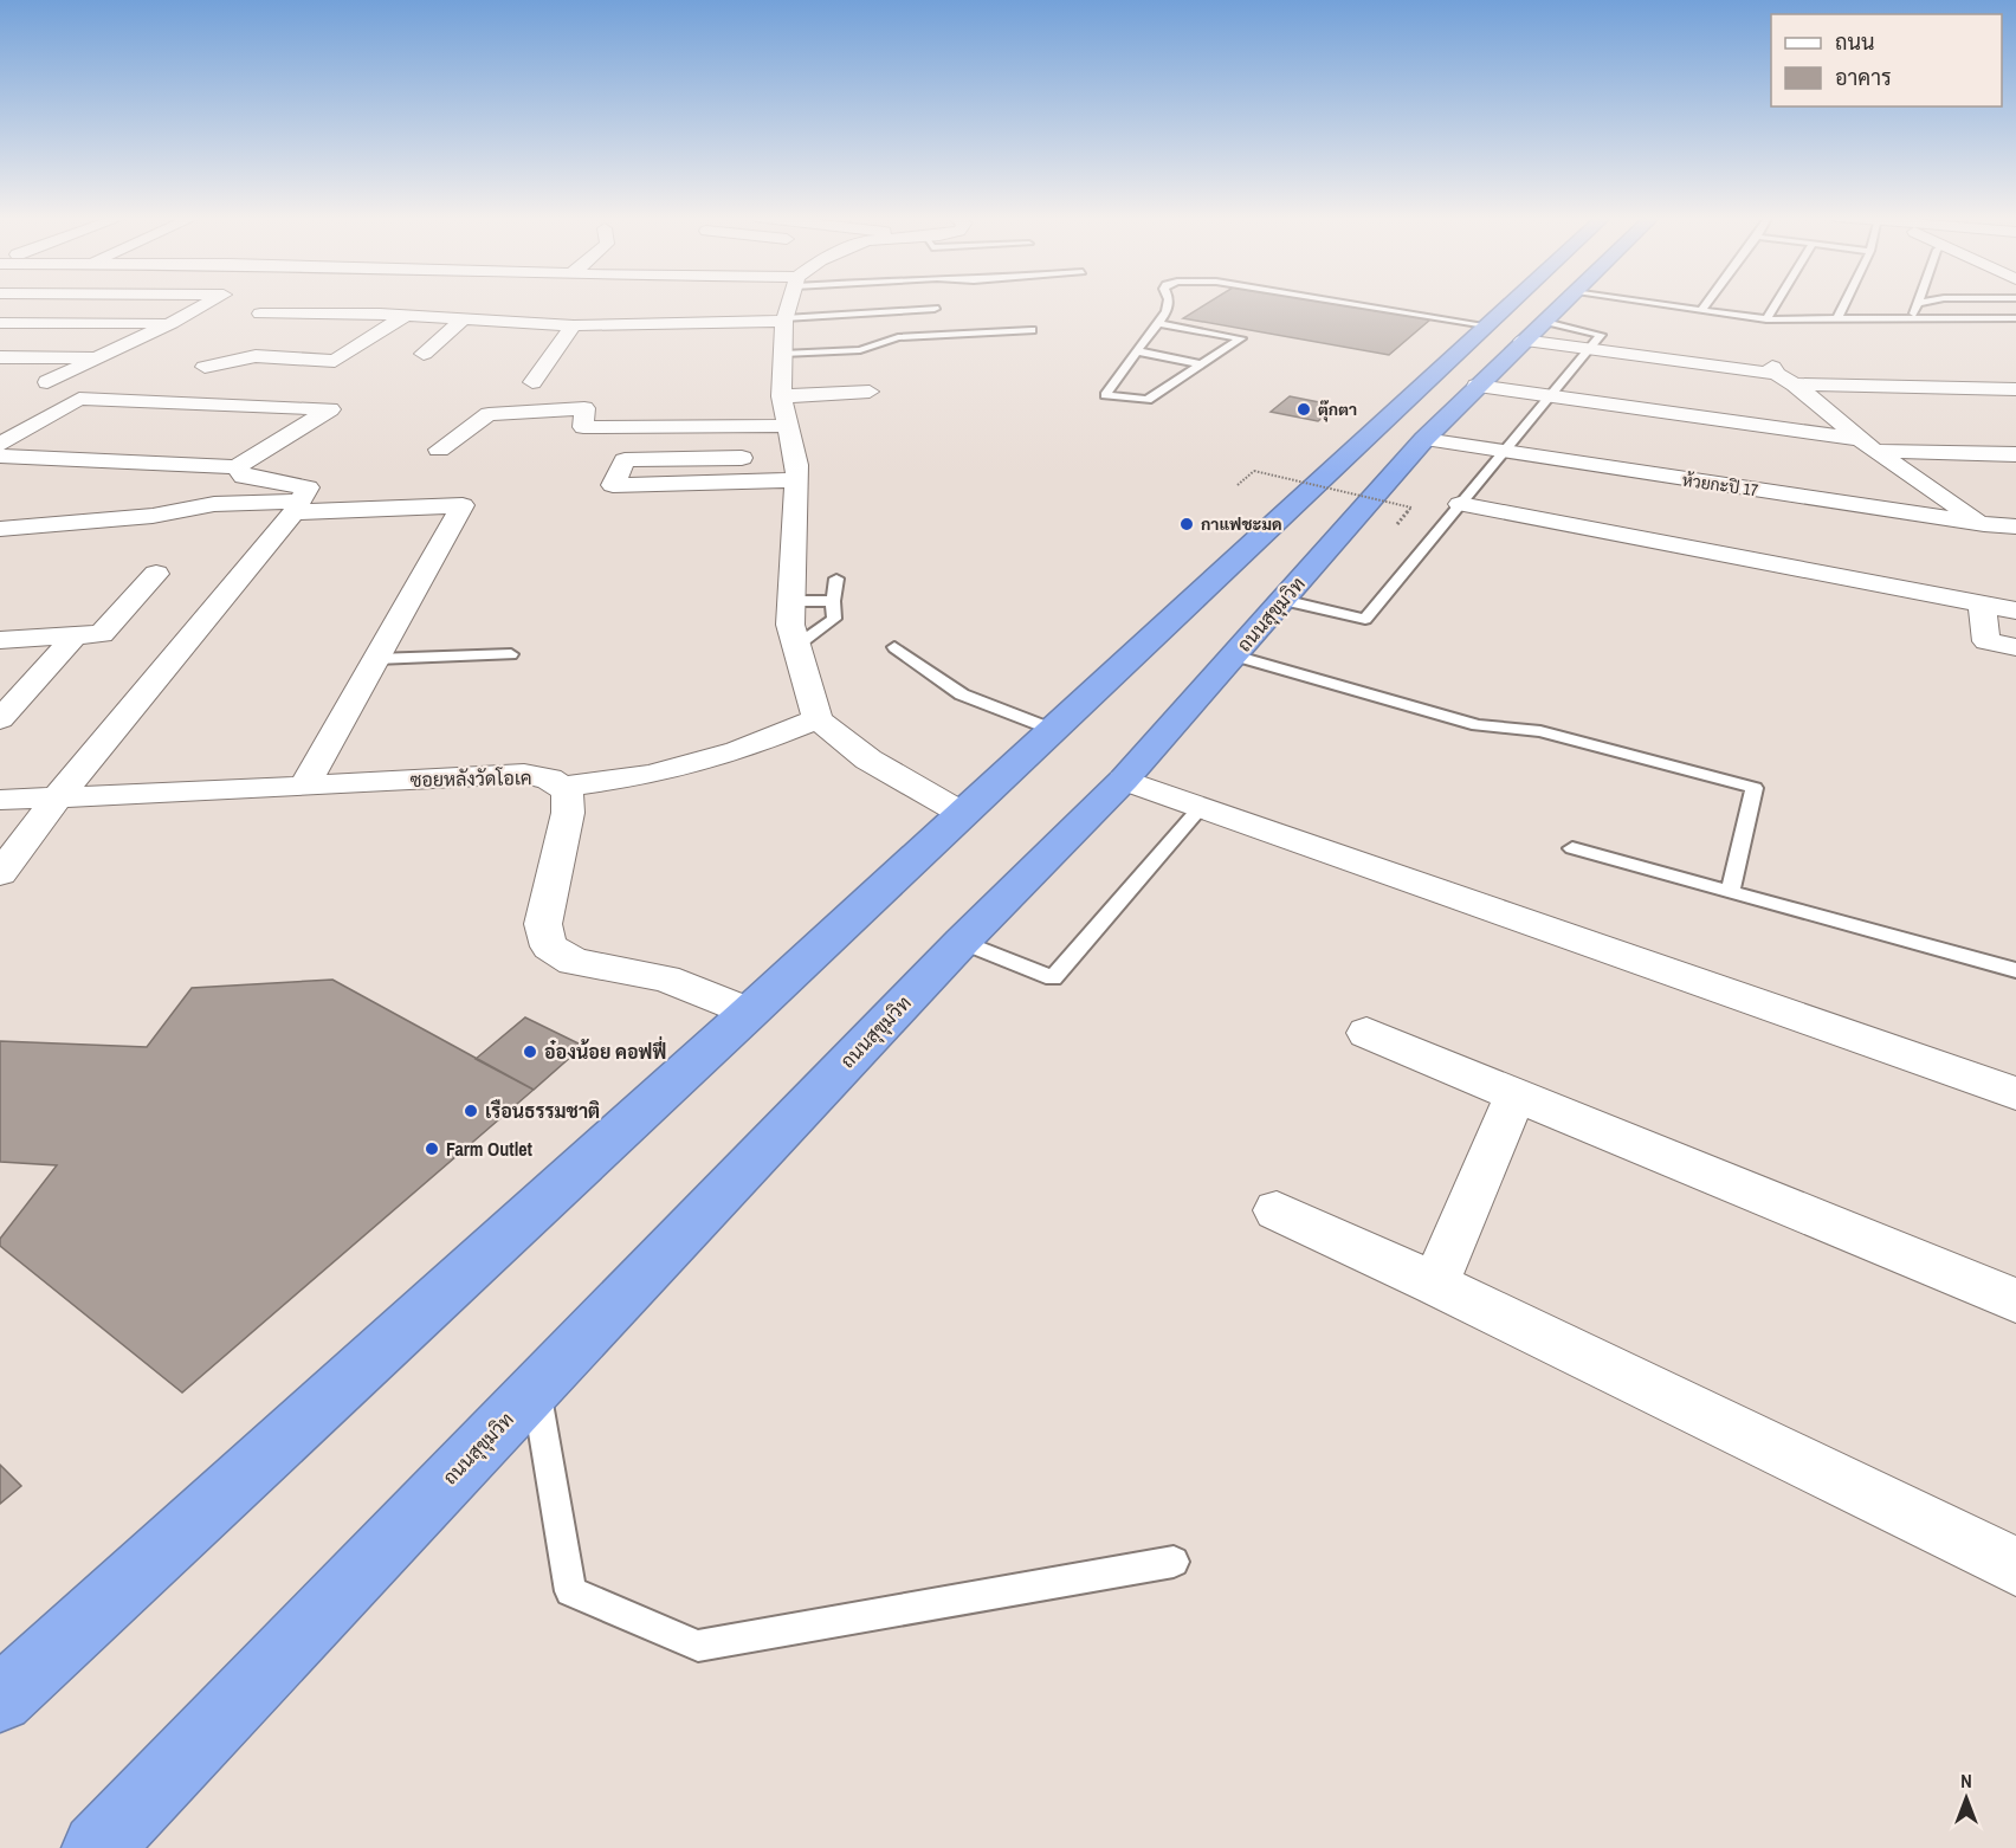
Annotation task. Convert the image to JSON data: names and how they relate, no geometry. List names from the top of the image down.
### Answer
{
  "streets": {
    "highway": ["ถนนสุขุมวิท"],
    "street": ["ห้วยกะปิ 17", "ซอยหลังวัดโอเค"]
  },
  "crossings": [
    ["ห้วยกะปิ 17", "ถนนสุขุมวิท"]
  ],
  "places": [
    "ตุ๊กตา",
    "กาแฟชะมด",
    "อ๋องน้อย คอฟฟี่",
    "เรือนธรรมชาติ",
    "Farm Outlet"
  ],
  "legend": ["ถนน", "อาคาร"],
  "north": "top"
}
